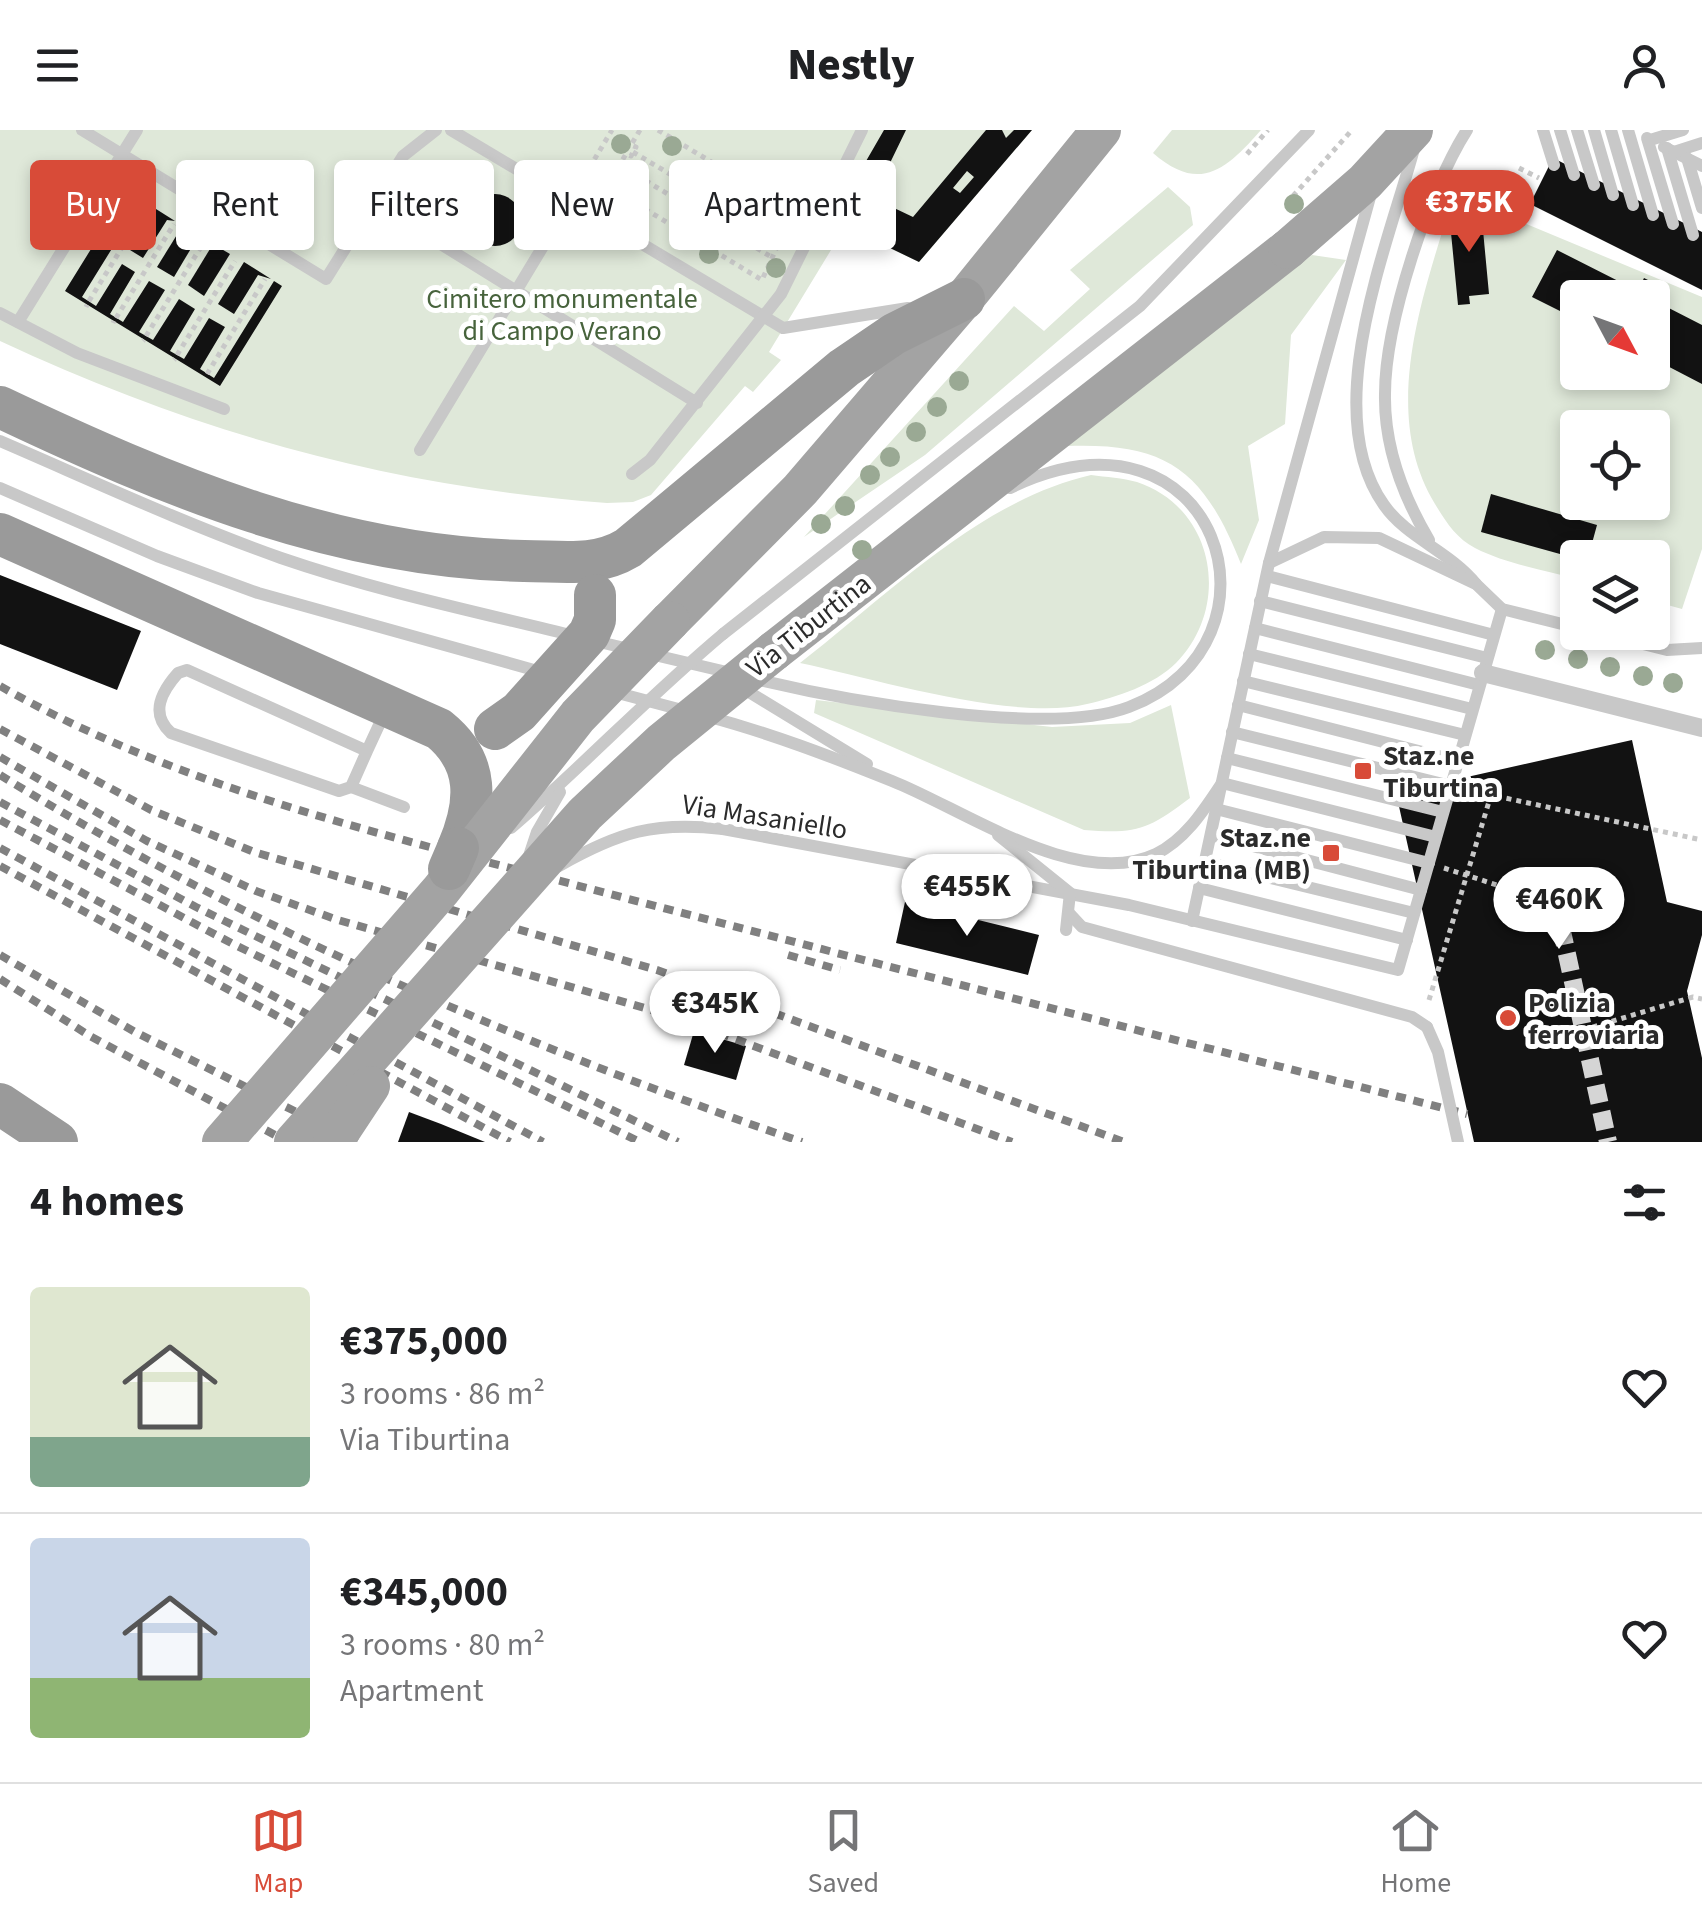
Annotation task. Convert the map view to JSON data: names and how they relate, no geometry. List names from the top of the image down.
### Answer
{
  "streets": {
    "main road": ["Via Tiburtina"],
    "lane": ["Via Masaniello"]
  },
  "crossings": [
    ["Via Tiburtina", "Via Masaniello"]
  ],
  "parks": ["Cimitero monumentale di Campo Verano"],
  "places": {
    "transit": ["Staz.ne Tiburtina", "Staz.ne Tiburtina (MB)"],
    "other": ["Polizia ferroviaria"]
  },
  "north": "bottom right",
  "page": {
    "header": "Nestly",
    "chip": [
      "Buy",
      "Rent",
      "Filters",
      "New",
      "Apartment"
    ],
    "price": [
      "€375K",
      "€455K",
      "€460K",
      "€345K"
    ],
    "heading": "4 homes",
    "list": [
      {
        "name": "€375,000",
        "note": "3 rooms · 86 m² · Via Tiburtina"
      },
      {
        "name": "€345,000",
        "note": "3 rooms · 80 m² · Apartment"
      }
    ],
    "tabs": ["Map", "Saved", "Home"]
  }
}
